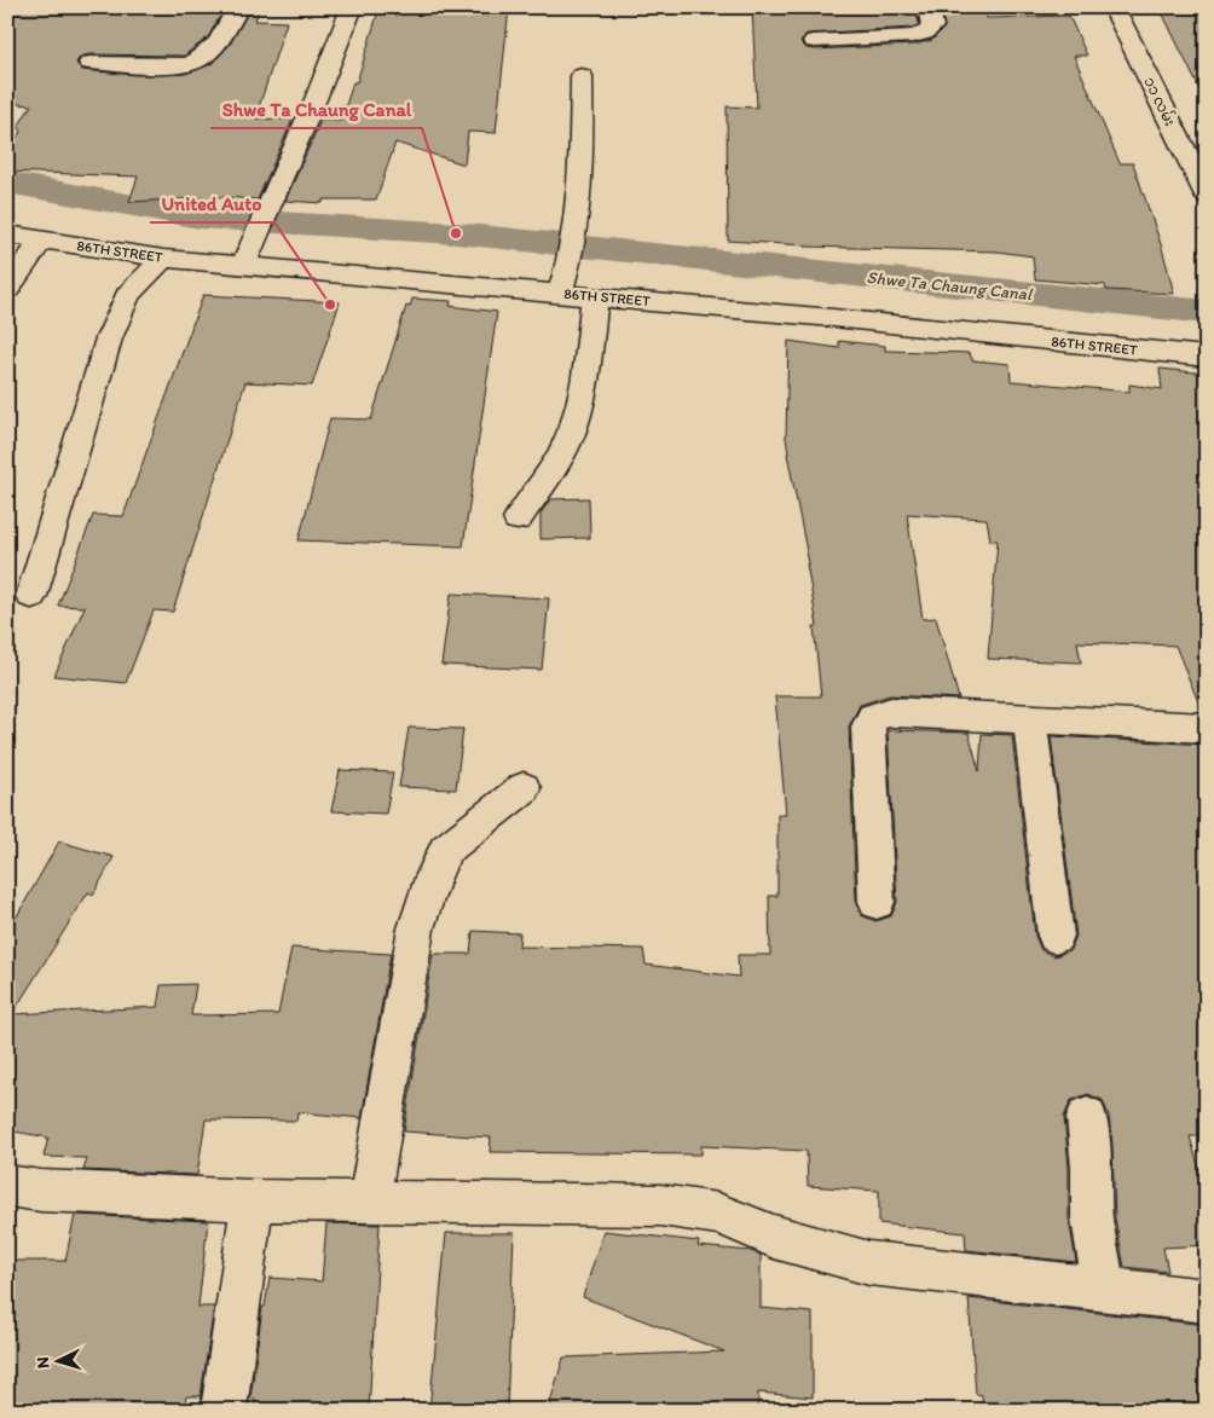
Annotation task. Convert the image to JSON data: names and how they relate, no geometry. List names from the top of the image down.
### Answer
{
  "streets": {
    "street": ["၁၁ လမ်း", "86TH STREET"]
  },
  "water": ["Shwe Ta Chaung Canal"],
  "places": ["Shwe Ta Chaung Canal", "United Auto"],
  "north": "left"
}
